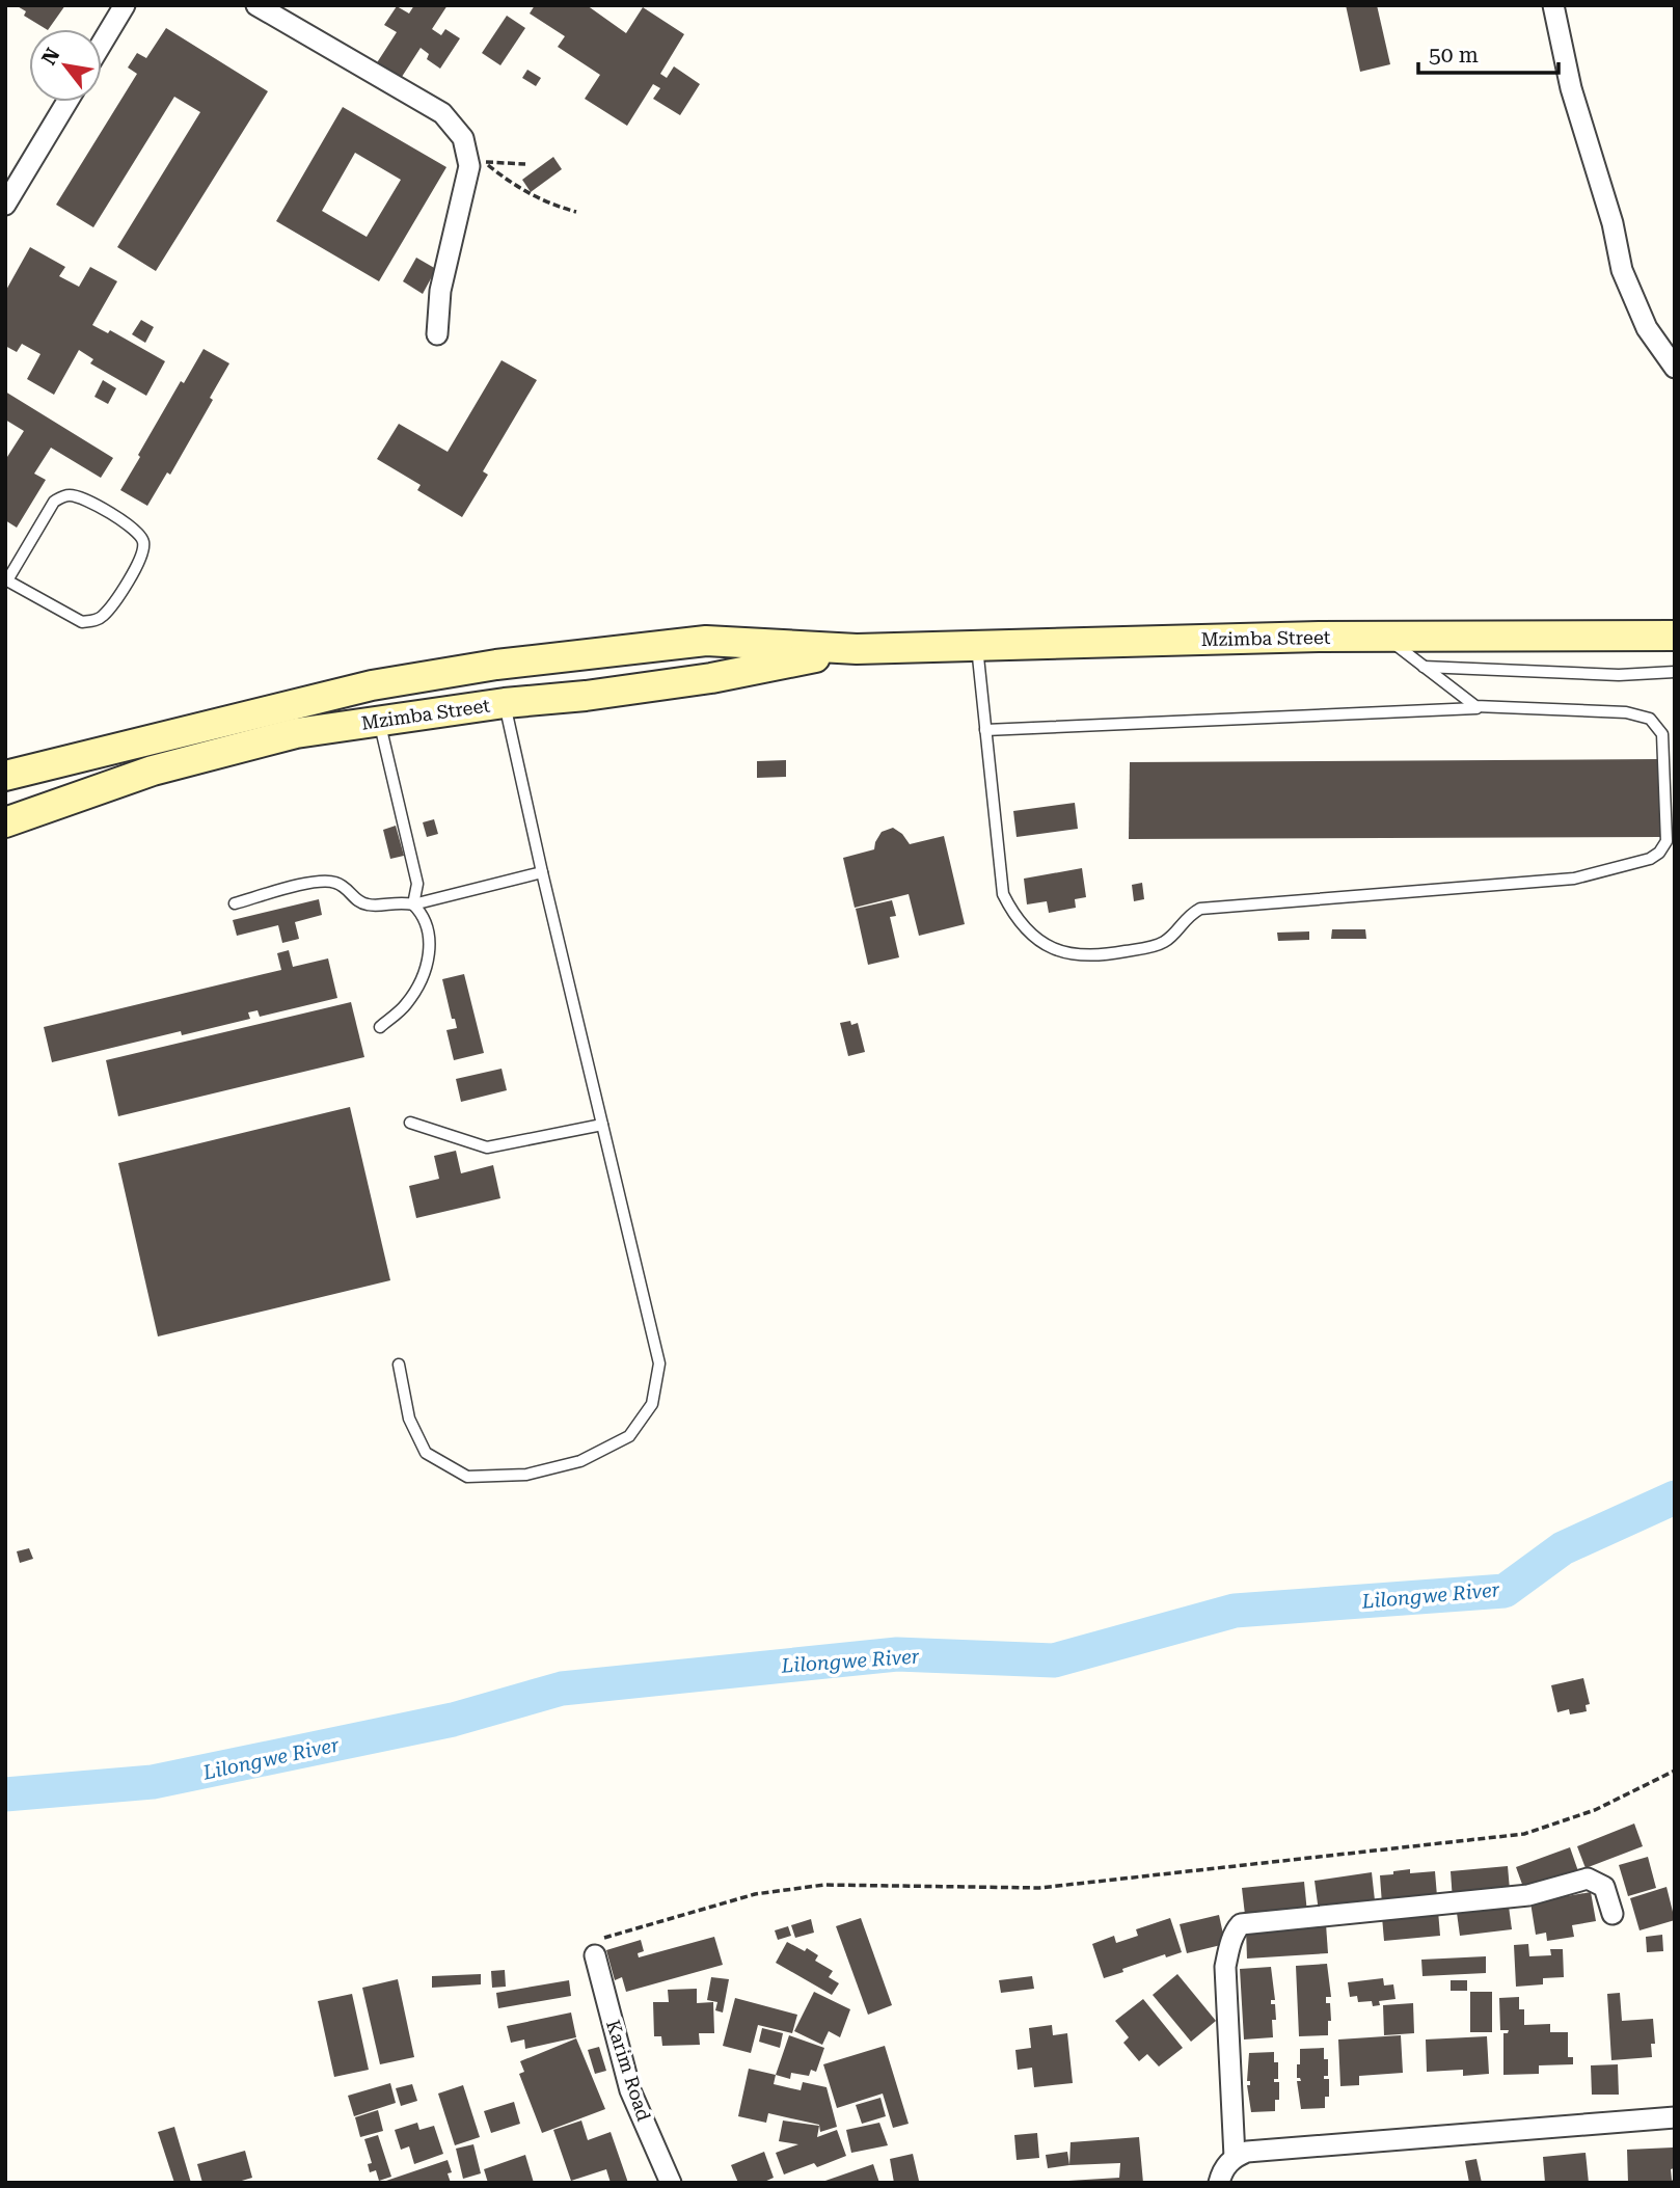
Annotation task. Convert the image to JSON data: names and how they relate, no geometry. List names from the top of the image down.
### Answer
{
  "streets": {
    "street": ["Mzimba Street", "Karim Road"]
  },
  "water": ["Lilongwe River"],
  "scale_bar": "50 m",
  "north": "top left"
}
